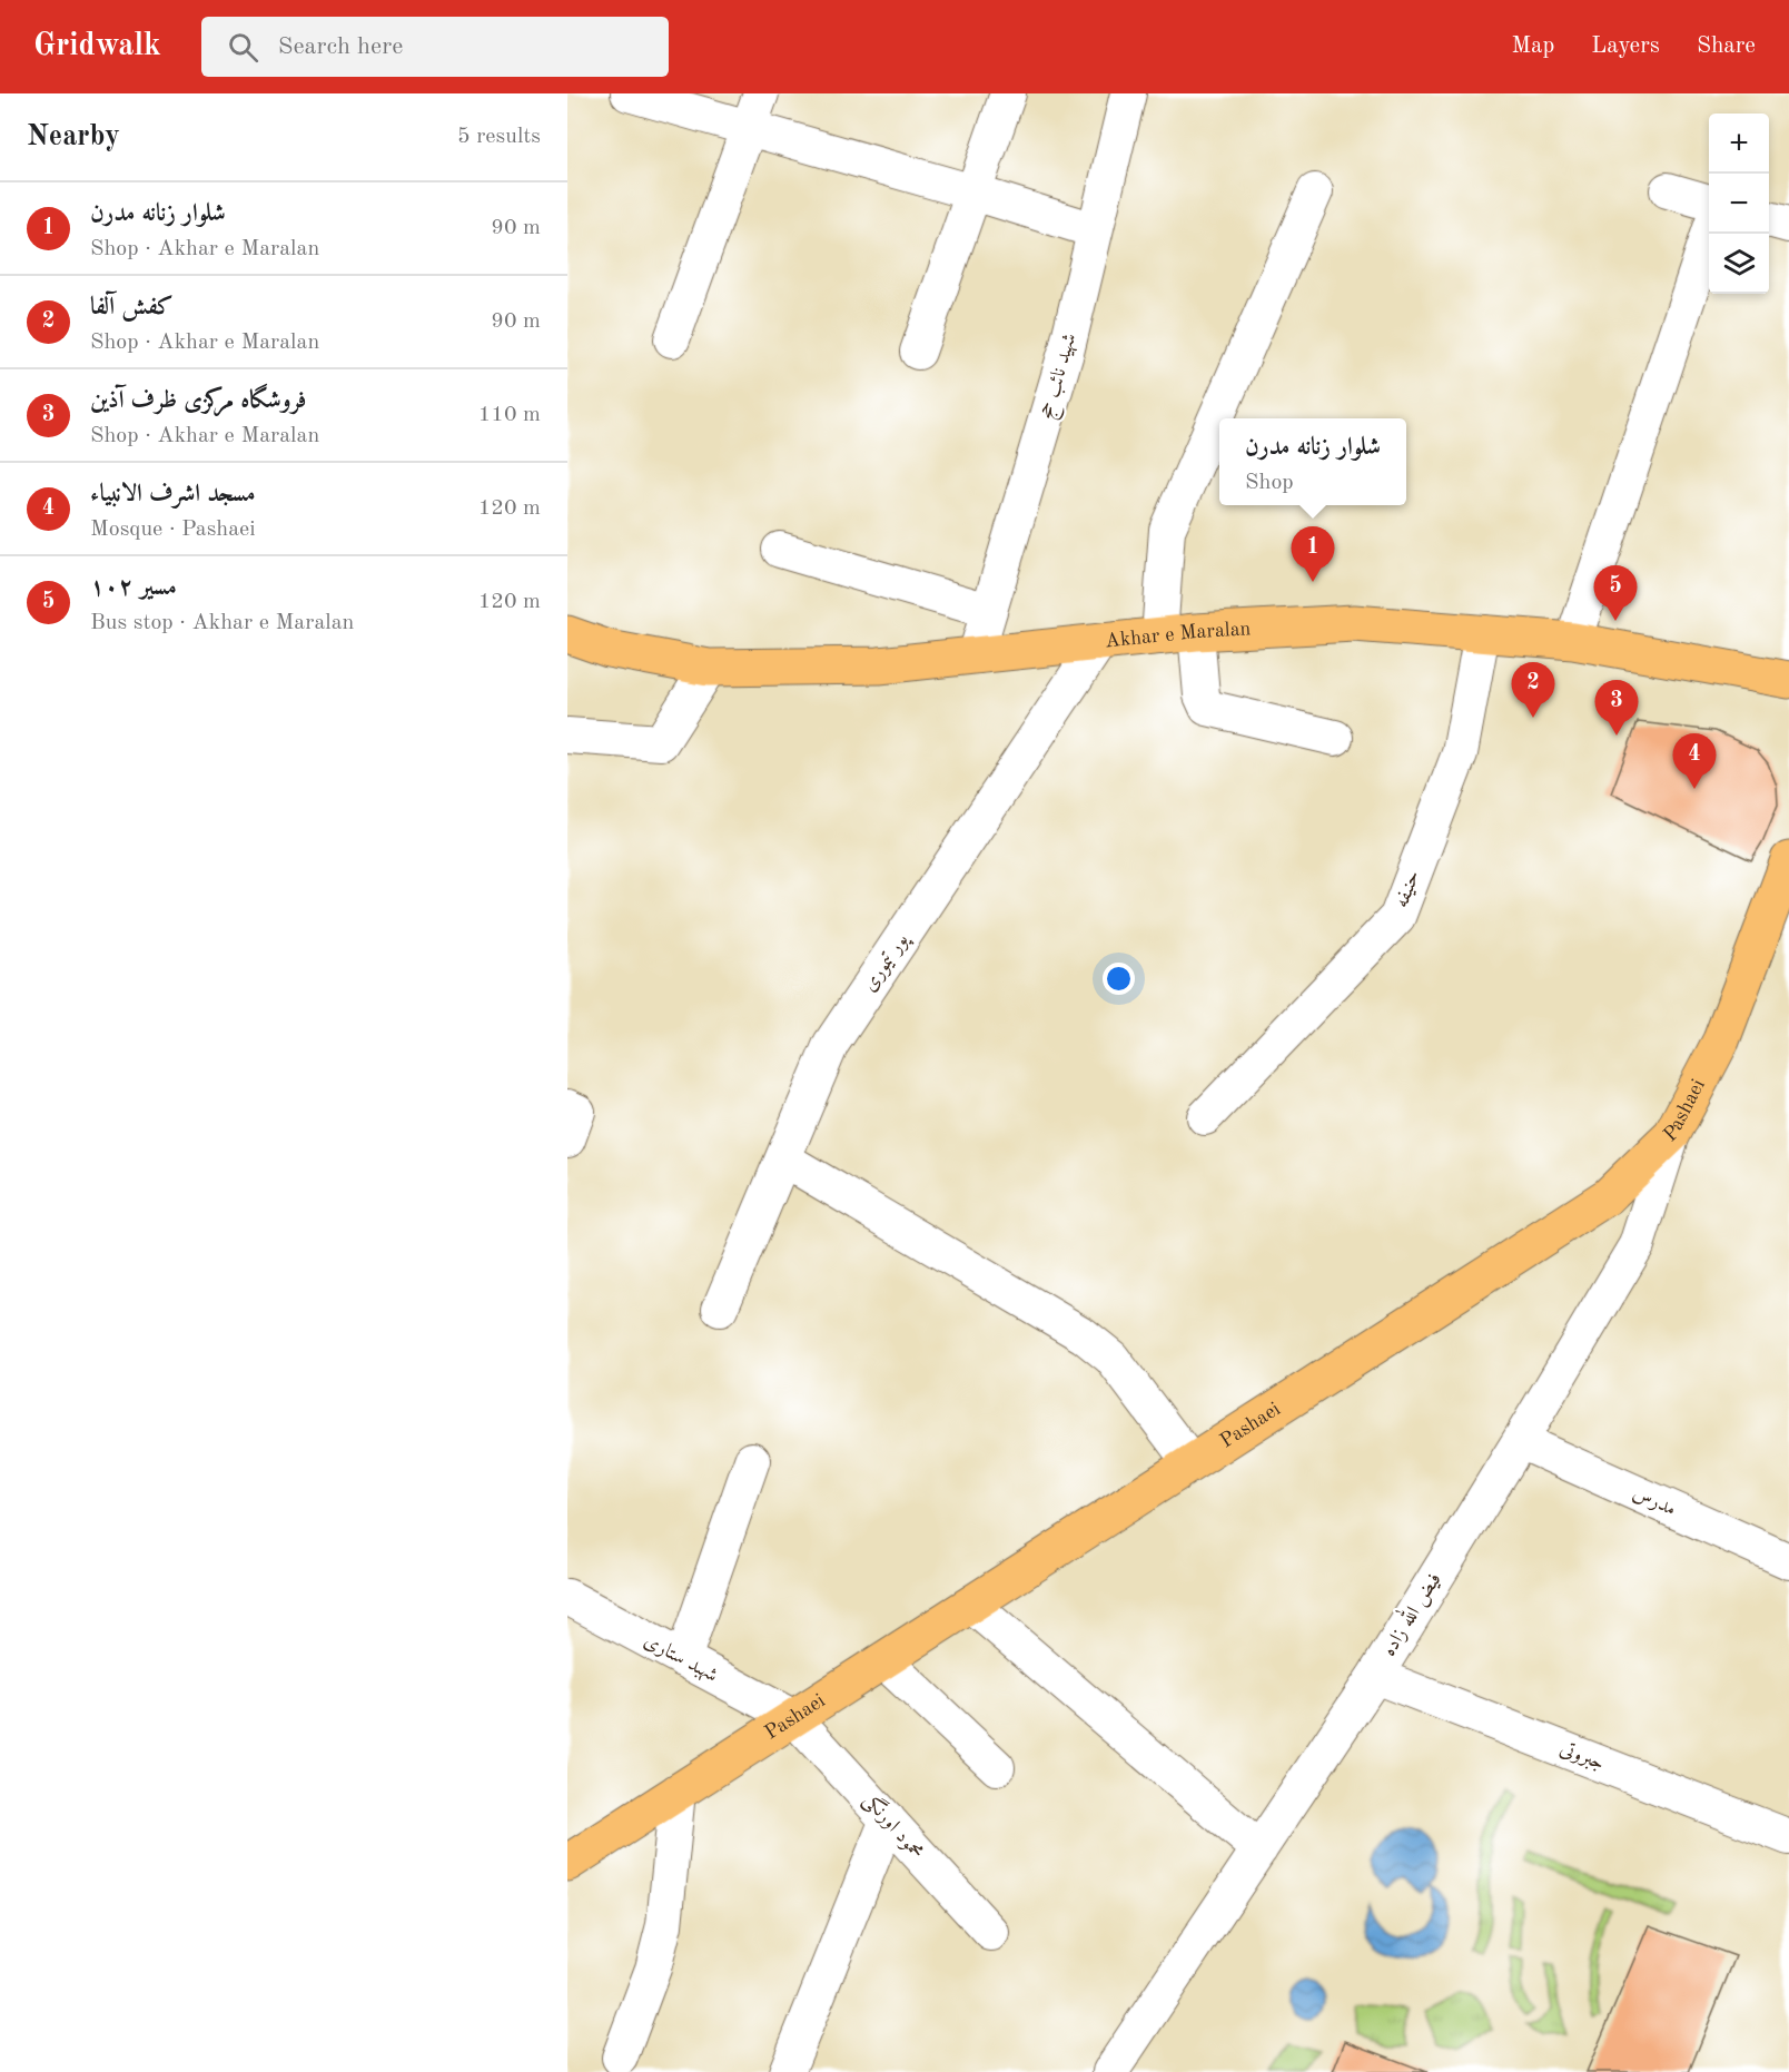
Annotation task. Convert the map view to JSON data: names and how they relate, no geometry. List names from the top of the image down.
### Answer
{
  "streets": {
    "main road": ["Akhar e Maralan", "Pashaei"],
    "street": [
      "شهید نائب حج",
      "حنیفه",
      "پور تیموری",
      "مدرس",
      "فیض الله زاده",
      "شهبد ستاری",
      "جبروتی",
      "محمود اورنگی"
    ]
  },
  "crossings": [
    ["شهید نائب حج", "Akhar e Maralan"],
    ["Akhar e Maralan", "حنیفه"],
    ["Akhar e Maralan", "پور تیموری"],
    ["Pashaei", "فیض الله زاده"],
    ["Pashaei", "شهبد ستاری"],
    ["Pashaei", "محمود اورنگی"],
    ["مدرس", "فیض الله زاده"],
    ["فیض الله زاده", "جبروتی"],
    ["شهبد ستاری", "محمود اورنگی"]
  ],
  "page": {
    "header": "Gridwalk",
    "search": "Search here",
    "nav": ["Map", "Layers", "Share"],
    "heading": ["Nearby", "5 results"],
    "map_buttons": ["+", "−"],
    "list": [
      {
        "mark": "1",
        "name": "شلوار زنانه مدرن",
        "note": "Shop · Akhar e Maralan",
        "value": "90 m"
      },
      {
        "mark": "2",
        "name": "کفش آلفا",
        "note": "Shop · Akhar e Maralan",
        "value": "90 m"
      },
      {
        "mark": "3",
        "name": "فروشگاه مرکزی ظرف آذین",
        "note": "Shop · Akhar e Maralan",
        "value": "110 m"
      },
      {
        "mark": "4",
        "name": "مسجد اشرف الانبیاء",
        "note": "Mosque · Pashaei",
        "value": "120 m"
      },
      {
        "mark": "5",
        "name": "مسیر ۱۰۲",
        "note": "Bus stop · Akhar e Maralan",
        "value": "120 m"
      }
    ],
    "popup": ["شلوار زنانه مدرن", "Shop"],
    "pins": [
      "1",
      "5",
      "2",
      "3",
      "4"
    ]
  }
}
